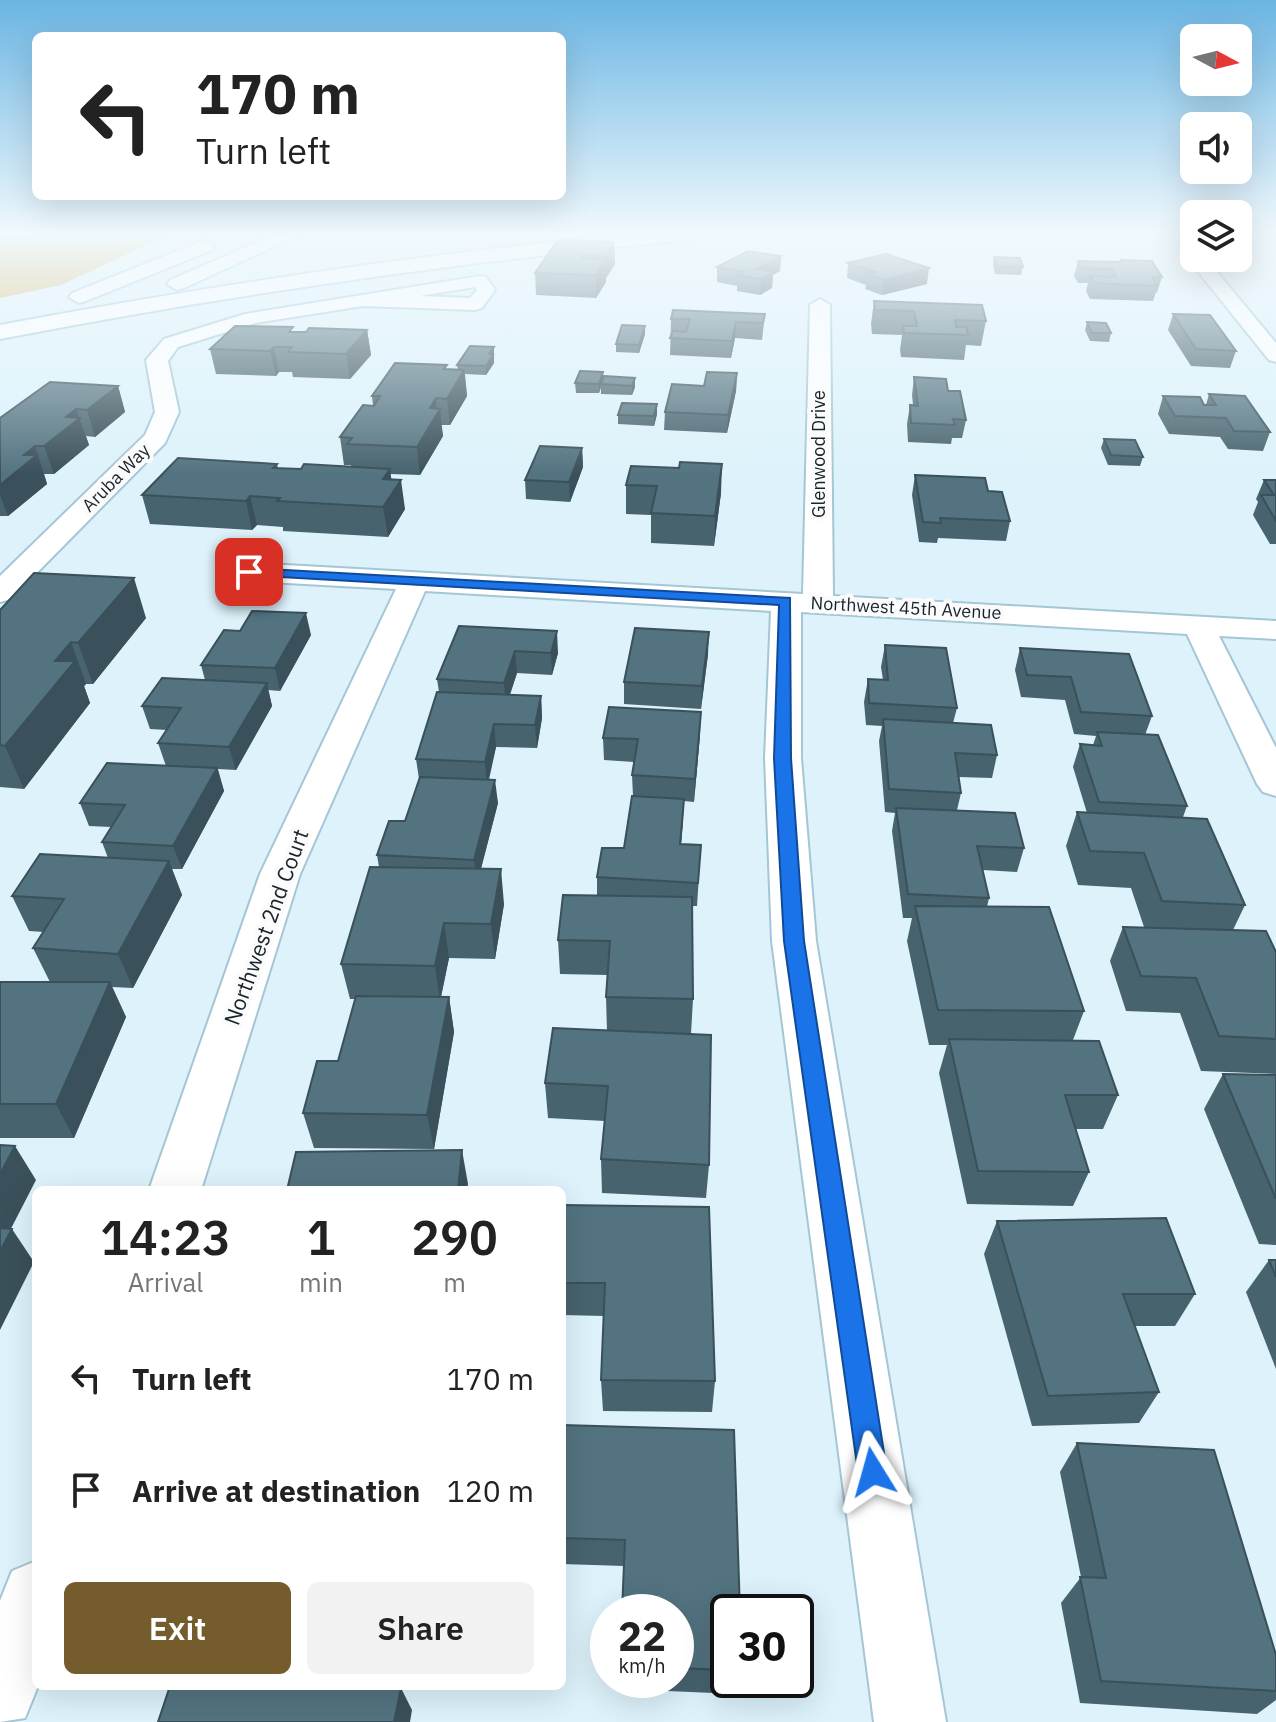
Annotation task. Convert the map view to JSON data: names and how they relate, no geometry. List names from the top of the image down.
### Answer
{
  "streets": {
    "street": [
      "Glenwood Drive",
      "Aruba Way",
      "Northwest 45th Avenue",
      "Northwest 2nd Court"
    ]
  },
  "crossings": [
    ["Glenwood Drive", "Northwest 45th Avenue"],
    ["Northwest 45th Avenue", "Northwest 2nd Court"]
  ],
  "north": "right",
  "page": {
    "turn": ["170 m", "Turn left"],
    "eta": [
      "14:23",
      "Arrival",
      "1",
      "min",
      "290",
      "m"
    ],
    "list": [
      {
        "name": "Turn left",
        "value": "170 m"
      },
      {
        "name": "Arrive at destination",
        "value": "120 m"
      }
    ],
    "buttons": ["Exit", "Share"],
    "speed": "22 km/h",
    "limit": "30"
  }
}
